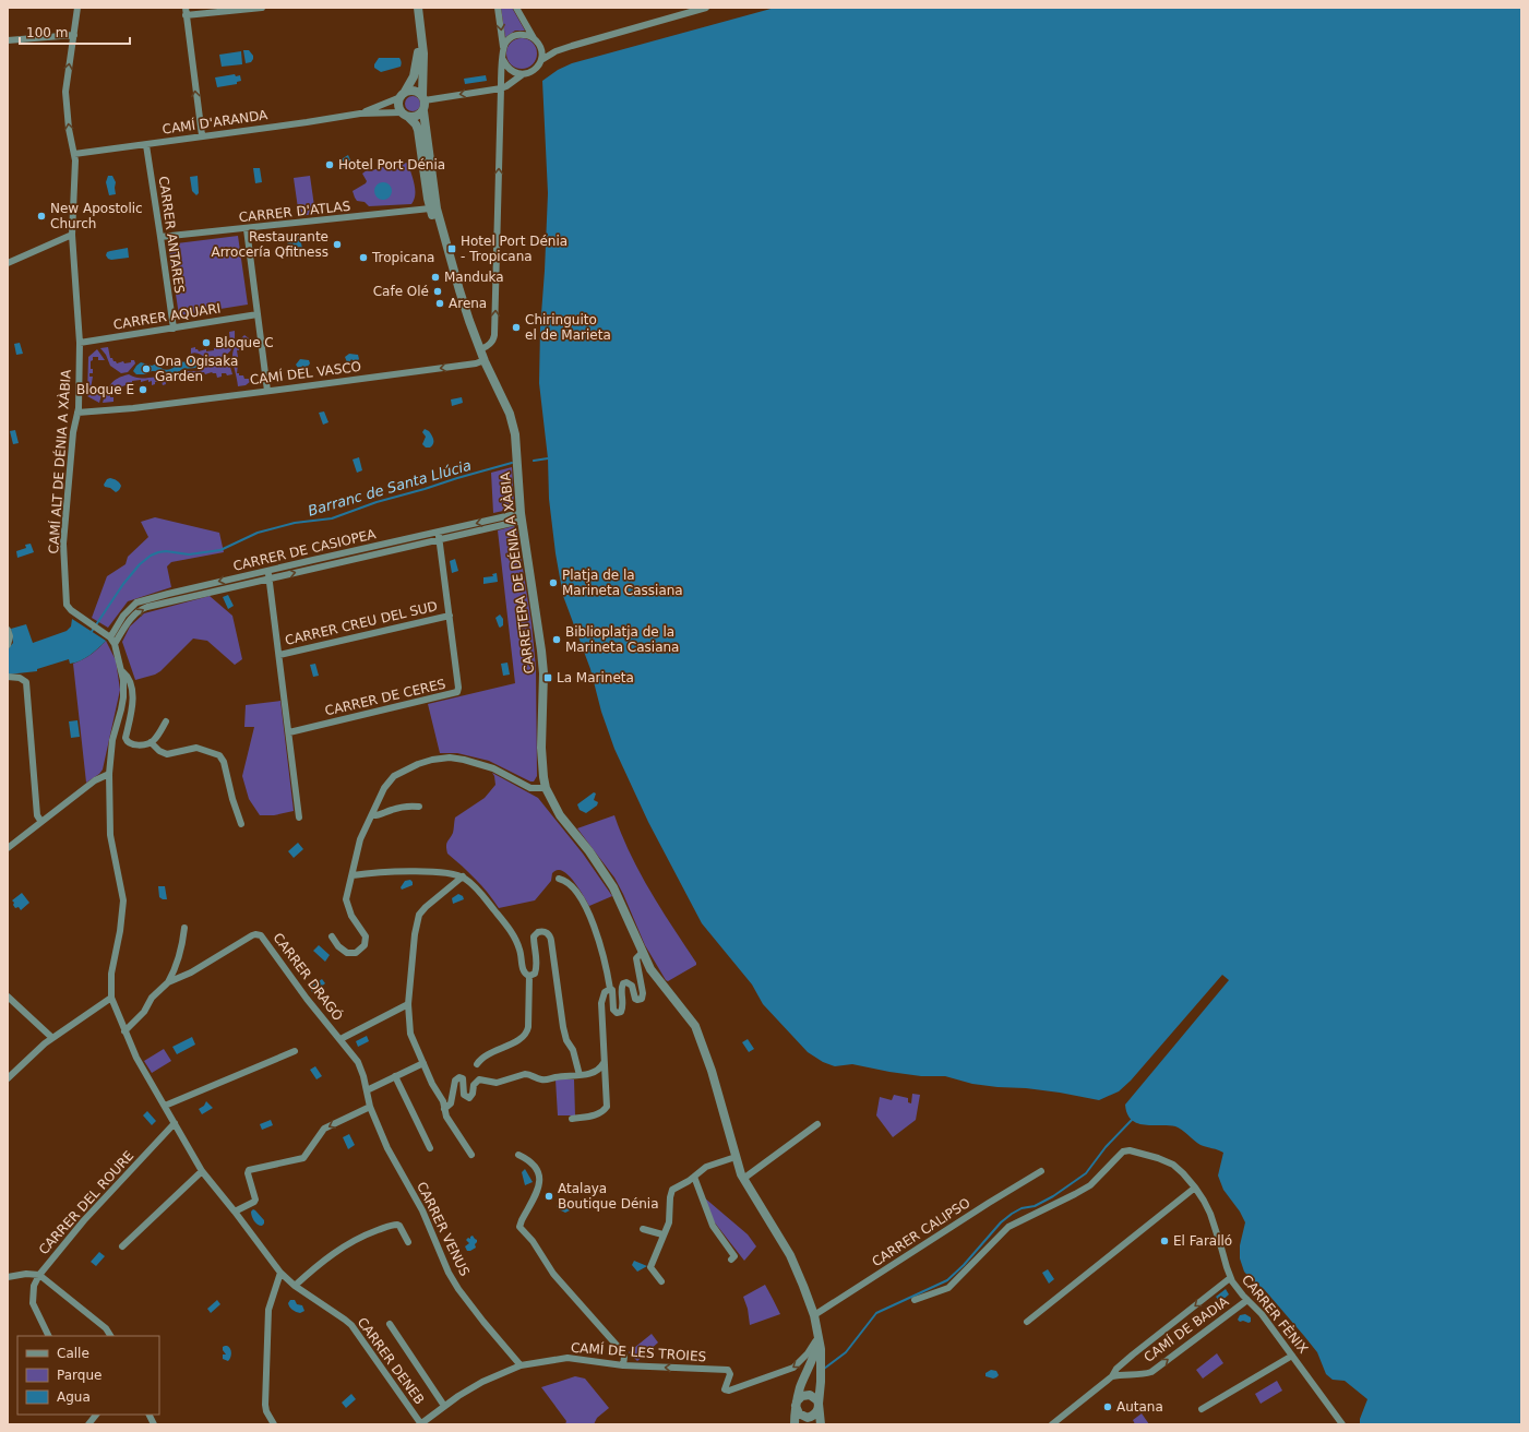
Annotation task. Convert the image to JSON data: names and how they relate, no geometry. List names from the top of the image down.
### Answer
{
  "streets": {
    "street": [
      "CAMÍ D'ARANDA",
      "CARRER D'ATLAS",
      "CARRER ANTARES",
      "CARRER AQUARI",
      "CAMÍ DEL VASCO",
      "CAMÍ ALT DE DÉNIA A XÀBIA",
      "CARRER DE CASIOPEA",
      "CARRETERA DE DÉNIA A XÀBIA",
      "CARRER CREU DEL SUD",
      "CARRER DE CERES",
      "CARRER DRAGÓ",
      "CARRER DEL ROURE",
      "CARRER VENUS",
      "CARRER CALIPSO",
      "CARRER FÈNIX",
      "CAMÍ DE BADIA",
      "CAMÍ DE LES TROIES",
      "CARRER DENEB"
    ]
  },
  "crossings": [
    ["CAMÍ D'ARANDA", "CARRER ANTARES"],
    ["CAMÍ D'ARANDA", "CAMÍ ALT DE DÉNIA A XÀBIA"],
    ["CAMÍ D'ARANDA", "CARRETERA DE DÉNIA A XÀBIA"],
    ["CARRER D'ATLAS", "CARRER ANTARES"],
    ["CARRER D'ATLAS", "CARRETERA DE DÉNIA A XÀBIA"],
    ["CARRER ANTARES", "CARRER AQUARI"],
    ["CARRER AQUARI", "CAMÍ ALT DE DÉNIA A XÀBIA"],
    ["CAMÍ DEL VASCO", "CAMÍ ALT DE DÉNIA A XÀBIA"],
    ["CAMÍ DEL VASCO", "CARRETERA DE DÉNIA A XÀBIA"],
    ["CAMÍ ALT DE DÉNIA A XÀBIA", "CARRER DE CASIOPEA"],
    ["CAMÍ ALT DE DÉNIA A XÀBIA", "CARRER DRAGÓ"],
    ["CAMÍ ALT DE DÉNIA A XÀBIA", "CARRER DEL ROURE"],
    ["CAMÍ ALT DE DÉNIA A XÀBIA", "CARRER DENEB"],
    ["CARRER DE CASIOPEA", "CARRETERA DE DÉNIA A XÀBIA"],
    ["CARRER DE CASIOPEA", "CARRER DE CERES"],
    ["CARRETERA DE DÉNIA A XÀBIA", "CARRER CALIPSO"],
    ["CARRETERA DE DÉNIA A XÀBIA", "CAMÍ DE LES TROIES"],
    ["CARRER CREU DEL SUD", "CARRER DE CERES"],
    ["CARRER DRAGÓ", "CARRER VENUS"],
    ["CARRER VENUS", "CAMÍ DE LES TROIES"],
    ["CARRER FÈNIX", "CAMÍ DE BADIA"],
    ["CAMÍ DE LES TROIES", "CARRER DENEB"]
  ],
  "one_way": ["CAMÍ DEL VASCO", "CAMÍ DE LES TROIES"],
  "water": ["Barranc de Santa Llúcia"],
  "places": {
    "other": [
      "Hotel Port Dénia",
      "New Apostolic Church",
      "Restaurante Arrocería Qfitness",
      "Tropicana",
      "Manduka",
      "Cafe Olé",
      "Arena",
      "Chiringuito el de Marieta",
      "Bloque C",
      "Ona Ogisaka Garden",
      "Bloque E",
      "Platja de la Marineta Cassiana",
      "Biblioplatja de la Marineta Casiana",
      "Atalaya Boutique Dénia",
      "El Faralló",
      "Autana"
    ],
    "transit": ["Hotel Port Dénia - Tropicana", "La Marineta"]
  },
  "legend": ["Calle", "Parque", "Agua"],
  "scale_bar": "100 m"
}
